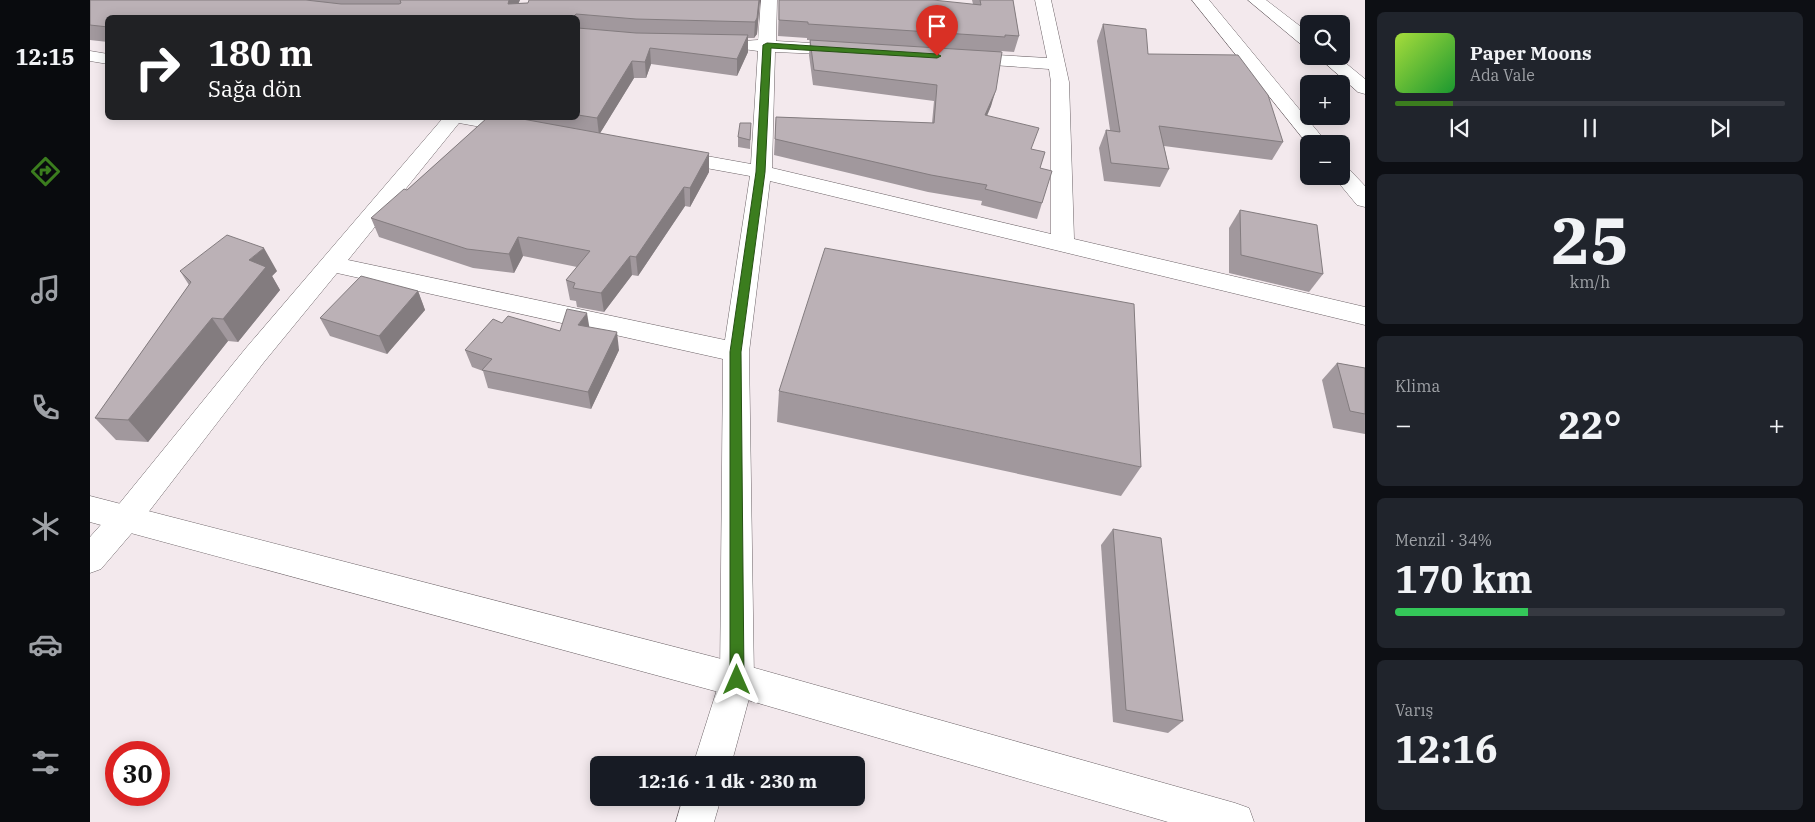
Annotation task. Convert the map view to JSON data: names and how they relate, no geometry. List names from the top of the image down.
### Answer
{
  "page": {
    "tabs": "12:15",
    "map_buttons": ["+", "−"],
    "turn": ["180 m", "Sağa dön"],
    "song": ["Paper Moons", "Ada Vale"],
    "tile": [
      ["25", "km/h"],
      "Klima",
      ["Menzil · 34%", "170 km"],
      ["Varış", "12:16"]
    ],
    "heat": ["−", "22°", "+"],
    "limit": "30",
    "trip": "12:16 · 1 dk · 230 m"
  }
}
